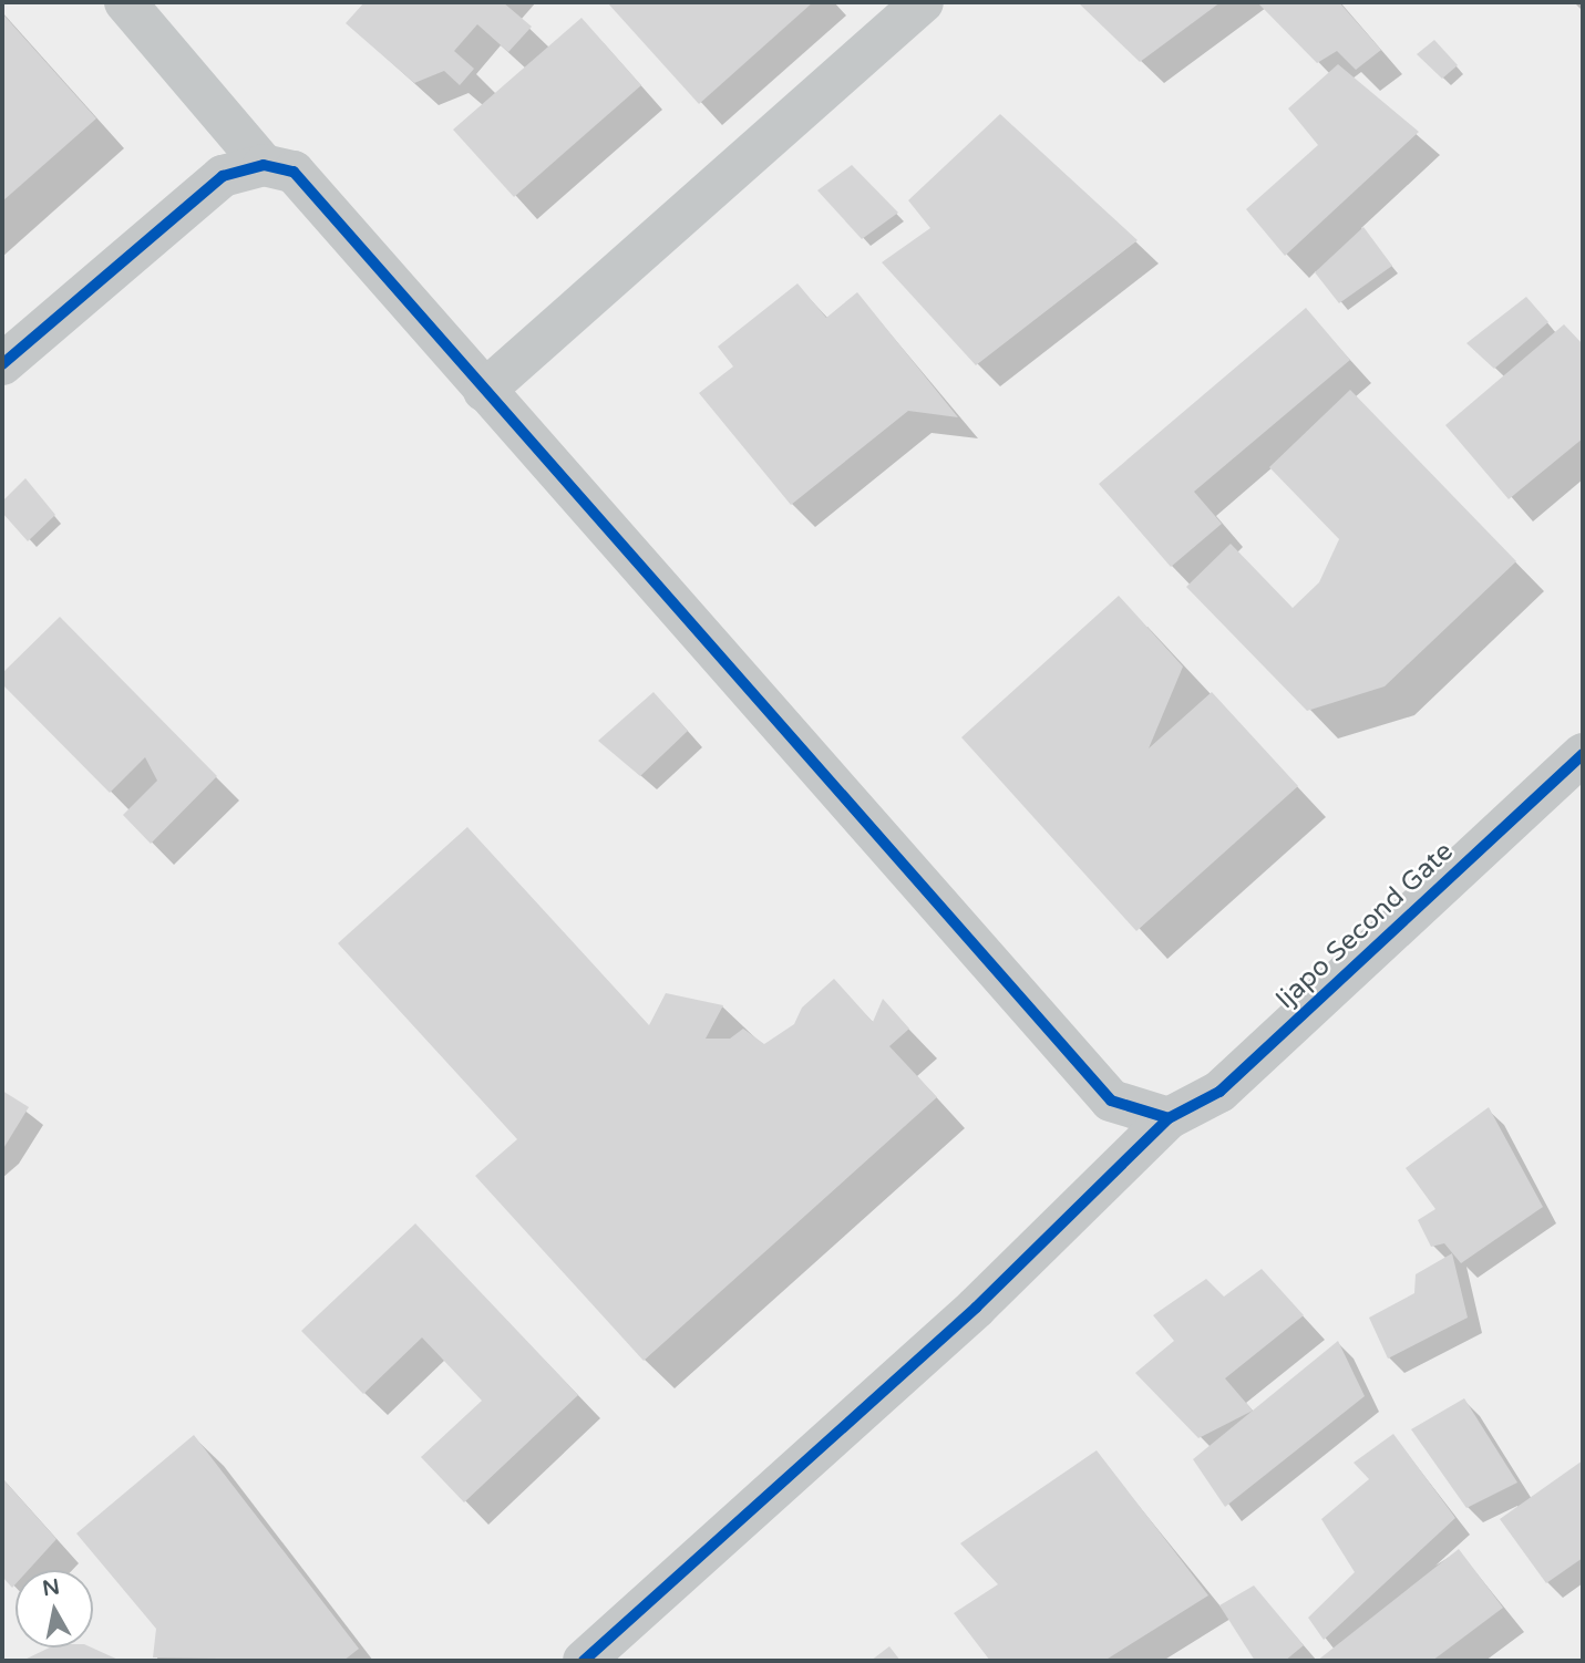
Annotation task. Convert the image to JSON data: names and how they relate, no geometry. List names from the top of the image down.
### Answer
{
  "streets": {
    "street": ["Ijapo Second Gate"]
  },
  "north": "top"
}
